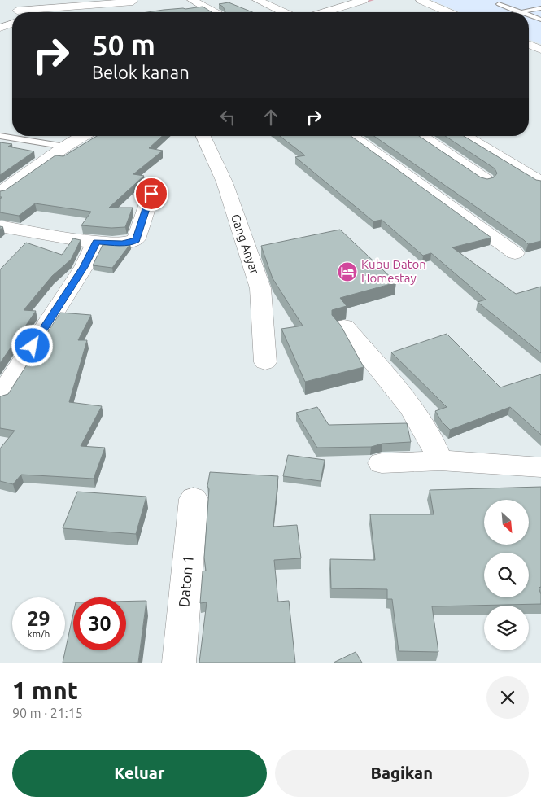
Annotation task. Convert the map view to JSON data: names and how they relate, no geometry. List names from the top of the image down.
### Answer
{
  "streets": {
    "street": ["Gang Anyar", "Daton 1"]
  },
  "places": {
    "hotel": ["Kubu Daton Homestay"]
  },
  "north": "bottom right",
  "page": {
    "turn": ["50 m", "Belok kanan"],
    "speed": "29 km/h",
    "limit": "30",
    "heading": ["1 mnt", "90 m · 21:15"],
    "buttons": ["Keluar", "Bagikan"]
  }
}
